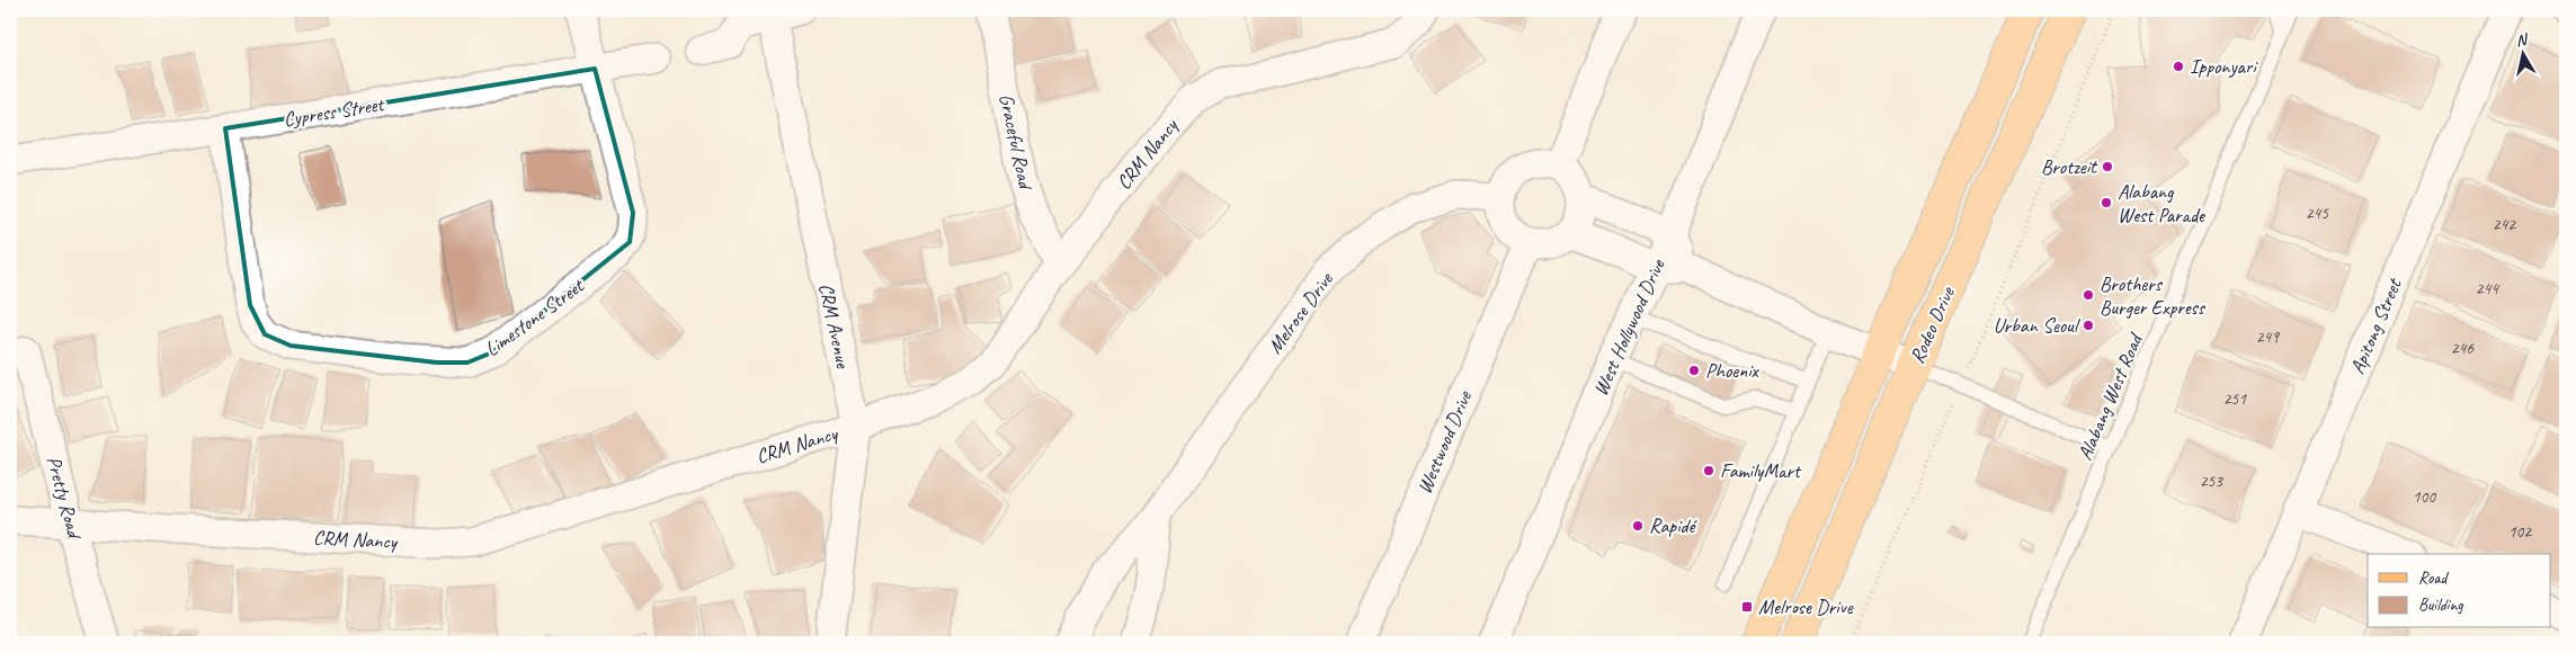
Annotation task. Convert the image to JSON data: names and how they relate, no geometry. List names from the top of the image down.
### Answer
{
  "streets": {
    "main road": ["Rodeo Drive"],
    "street": [
      "Cypress Street",
      "Graceful Road",
      "CRM Nancy",
      "Melrose Drive",
      "Limestone Street",
      "CRM Avenue",
      "Apitong Street",
      "West Hollywood Drive",
      "Westwood Drive",
      "Pretty Road"
    ],
    "lane": ["Alabang West Road"]
  },
  "crossings": [
    ["Cypress Street", "Limestone Street"],
    ["Graceful Road", "CRM Nancy"],
    ["CRM Nancy", "CRM Avenue"],
    ["CRM Nancy", "Pretty Road"],
    ["Melrose Drive", "Westwood Drive"]
  ],
  "places": {
    "other": [
      "Ipponyari",
      "Brotzeit",
      "Alabang West Parade",
      "Brothers Burger Express",
      "Urban Seoul",
      "Phoenix",
      "FamilyMart",
      "Rapidé"
    ],
    "transit": ["Melrose Drive"]
  },
  "house_numbers": [
    "245",
    "242",
    "244",
    "249",
    "246",
    "251",
    "253",
    "100",
    "102"
  ],
  "legend": ["Road", "Building"],
  "north": "top"
}
